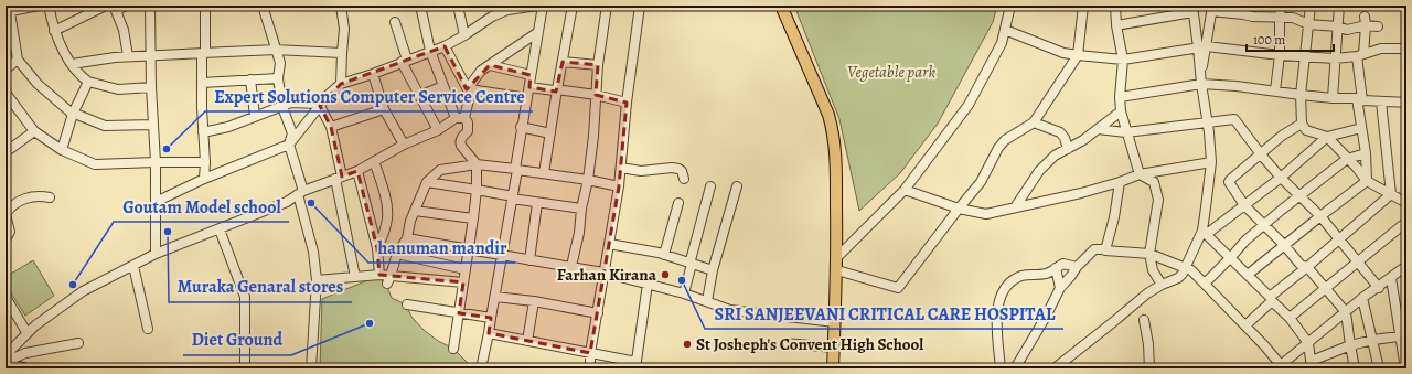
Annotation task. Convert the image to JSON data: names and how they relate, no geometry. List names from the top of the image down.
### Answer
{
  "parks": ["Vegetable park"],
  "places": [
    "Expert Solutions Computer Service Centre",
    "hanuman mandir",
    "Muraka Genaral stores",
    "Farhan Kirana",
    "SRI SANJEEVANI CRITICAL CARE HOSPITAL",
    "Goutam Model school",
    "Diet Ground",
    "St Josheph's Convent High School"
  ],
  "scale_bar": "100 m"
}
